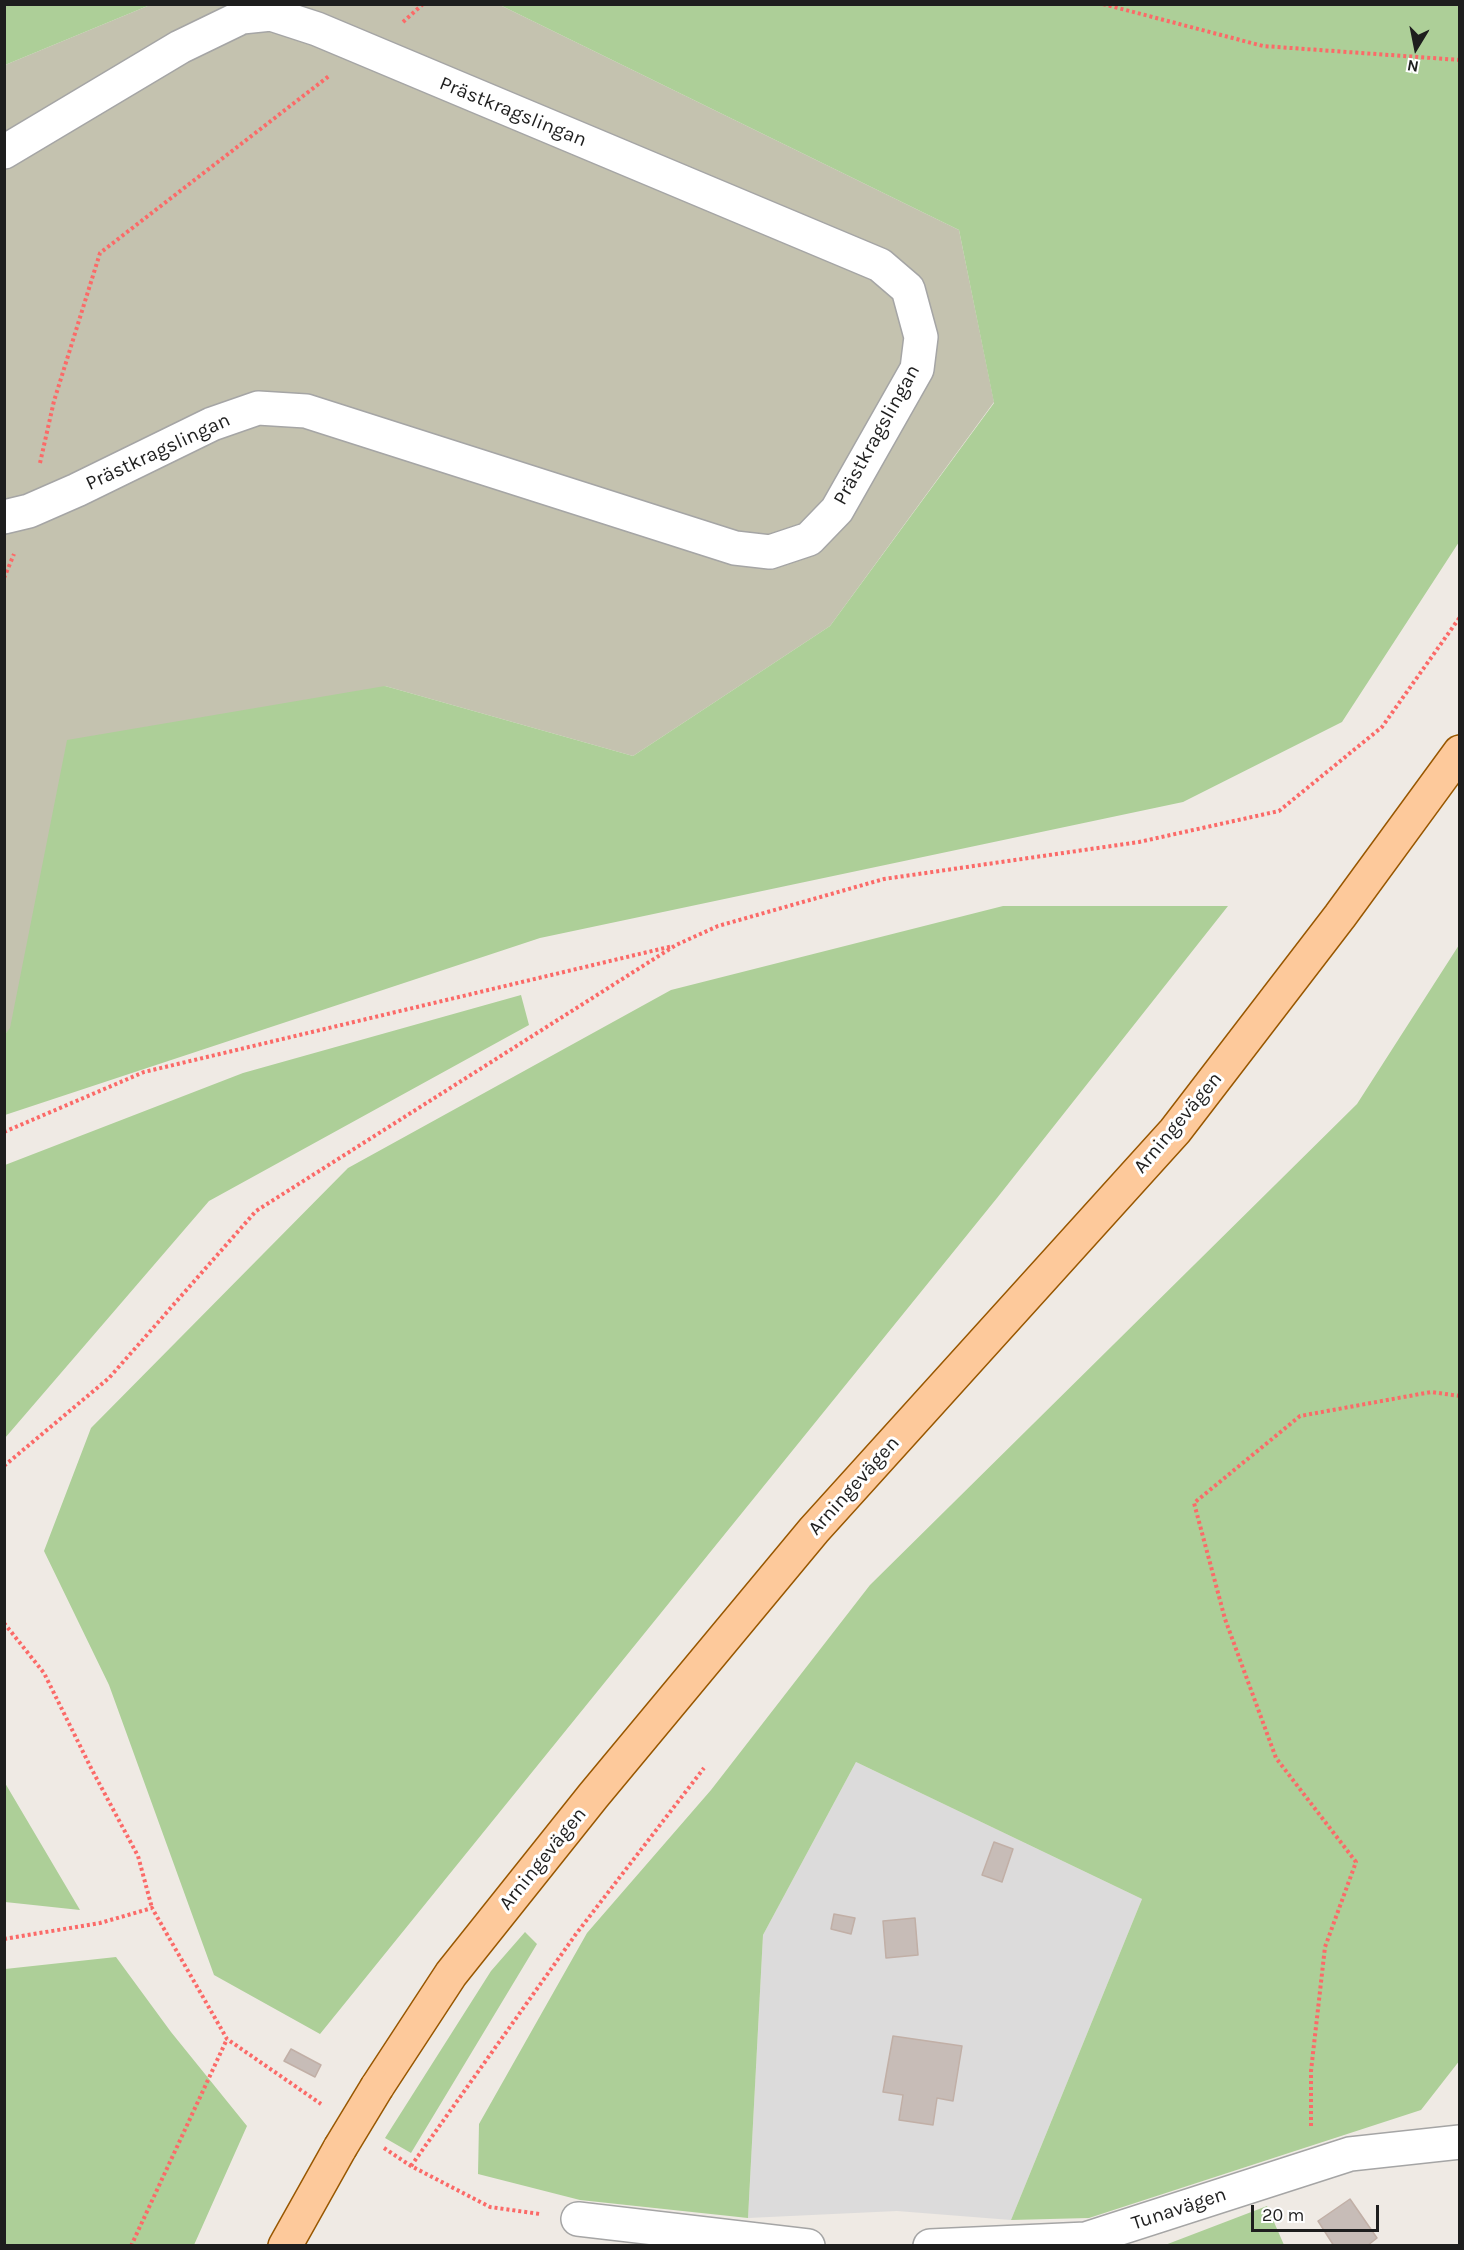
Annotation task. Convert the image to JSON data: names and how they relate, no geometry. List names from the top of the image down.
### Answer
{
  "streets": {
    "main road": ["Arningevägen"],
    "street": ["Prästkragslingan", "Tunavägen"]
  },
  "scale_bar": "20 m",
  "north": "bottom"
}
